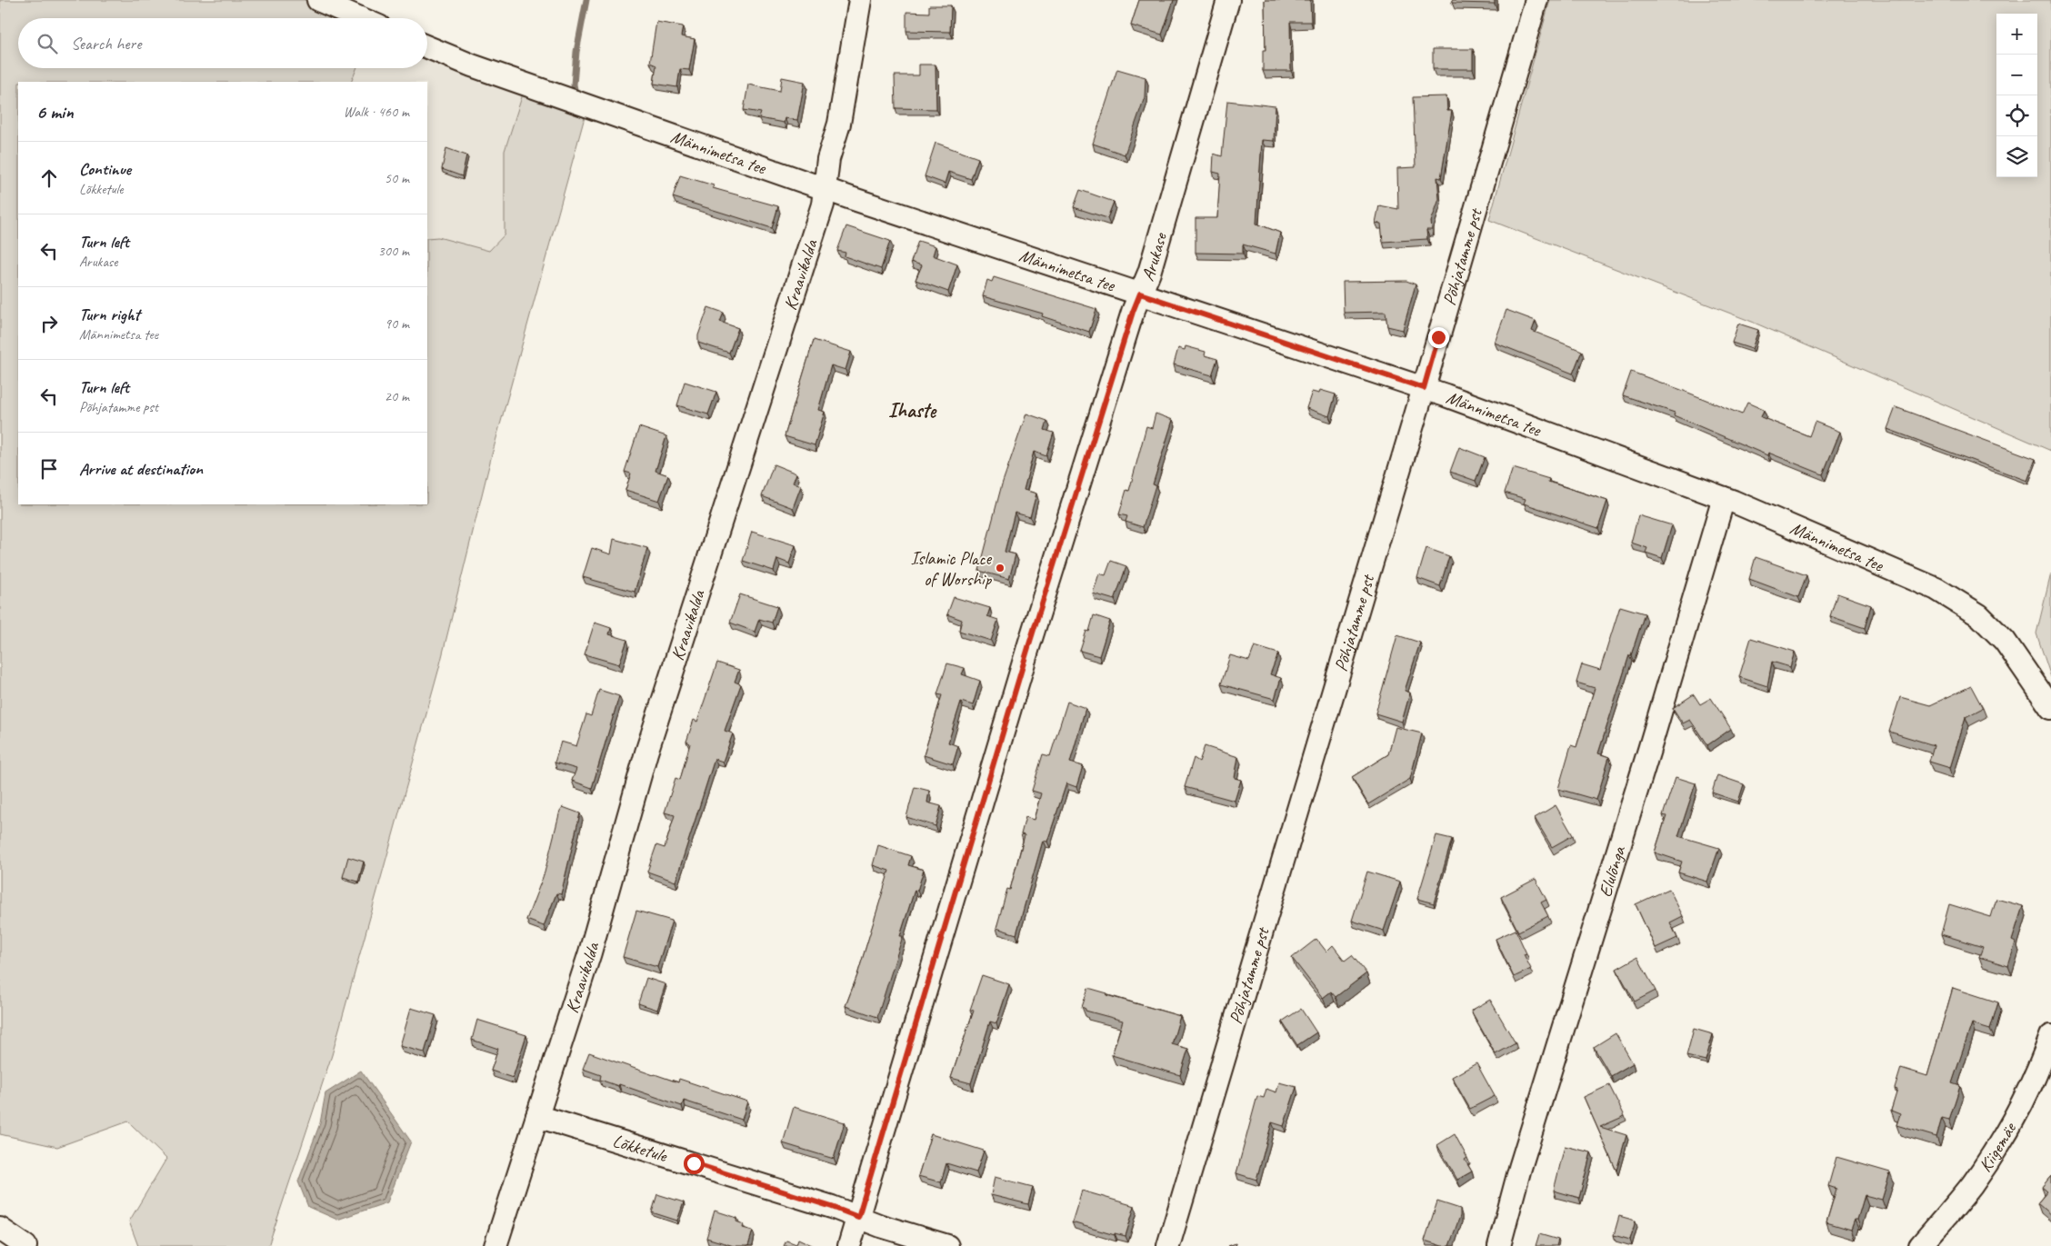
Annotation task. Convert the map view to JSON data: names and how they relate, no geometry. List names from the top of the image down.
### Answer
{
  "streets": {
    "street": [
      "Männimetsa tee",
      "Arukase",
      "Põhjatamme pst",
      "Kraavikalda",
      "Elulõnga",
      "Lõkketule",
      "Kiigemäe"
    ]
  },
  "crossings": [
    ["Männimetsa tee", "Arukase"],
    ["Männimetsa tee", "Põhjatamme pst"],
    ["Männimetsa tee", "Kraavikalda"],
    ["Männimetsa tee", "Elulõnga"],
    ["Arukase", "Lõkketule"],
    ["Kraavikalda", "Lõkketule"]
  ],
  "districts": ["Ihaste"],
  "places": ["Islamic Place of Worship"],
  "page": {
    "map_buttons": ["+", "−"],
    "search": "Search here",
    "heading": ["6 min", "Walk · 460 m"],
    "list": [
      ["Continue", "Lõkketule", "50 m"],
      ["Turn left", "Arukase", "300 m"],
      ["Turn right", "Männimetsa tee", "90 m"],
      ["Turn left", "Põhjatamme pst", "20 m"],
      "Arrive at destination"
    ]
  }
}
